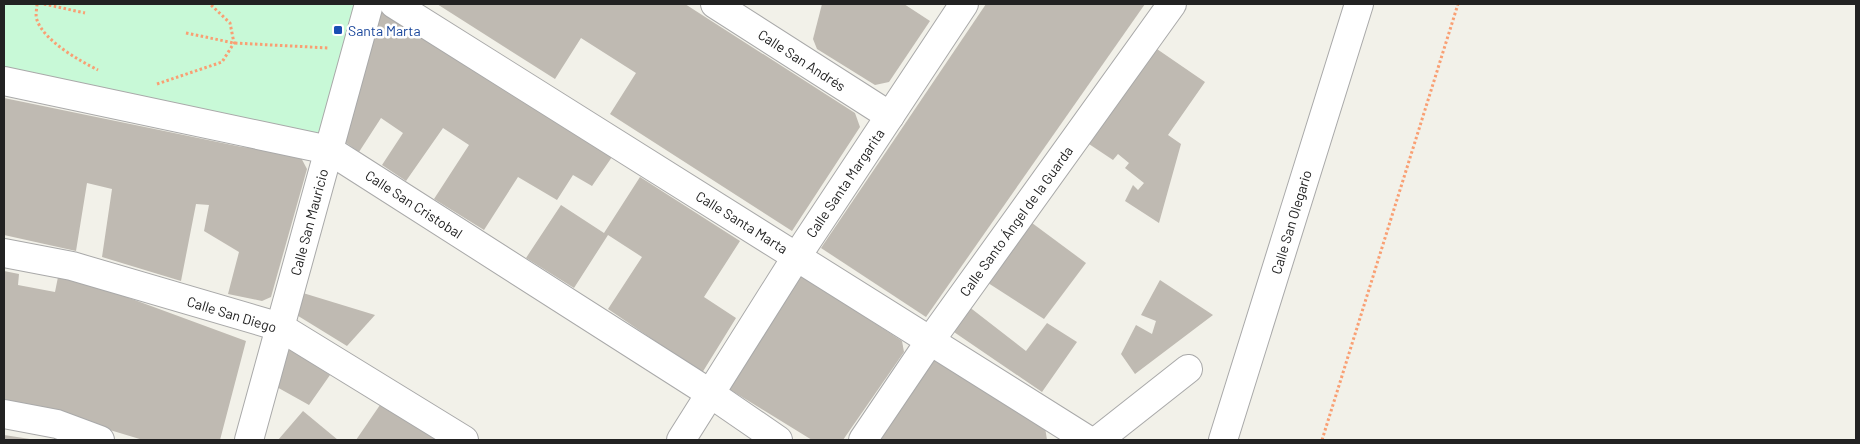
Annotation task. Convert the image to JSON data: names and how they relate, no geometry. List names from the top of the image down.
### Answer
{
  "streets": {
    "street": [
      "Calle San Andrés",
      "Calle Santa Margarita",
      "Calle San Cristobal",
      "Calle Santo Ángel de la Guarda",
      "Calle San Mauricio",
      "Calle Santa Marta",
      "Calle San Olegario",
      "Calle San Diego"
    ]
  },
  "crossings": [
    ["Calle San Andrés", "Calle Santa Margarita"],
    ["Calle Santa Margarita", "Calle San Cristobal"],
    ["Calle Santa Margarita", "Calle Santa Marta"],
    ["Calle San Cristobal", "Calle San Mauricio"],
    ["Calle Santo Ángel de la Guarda", "Calle Santa Marta"],
    ["Calle San Mauricio", "Calle San Diego"]
  ],
  "places": {
    "transit": ["Santa Marta"]
  }
}
